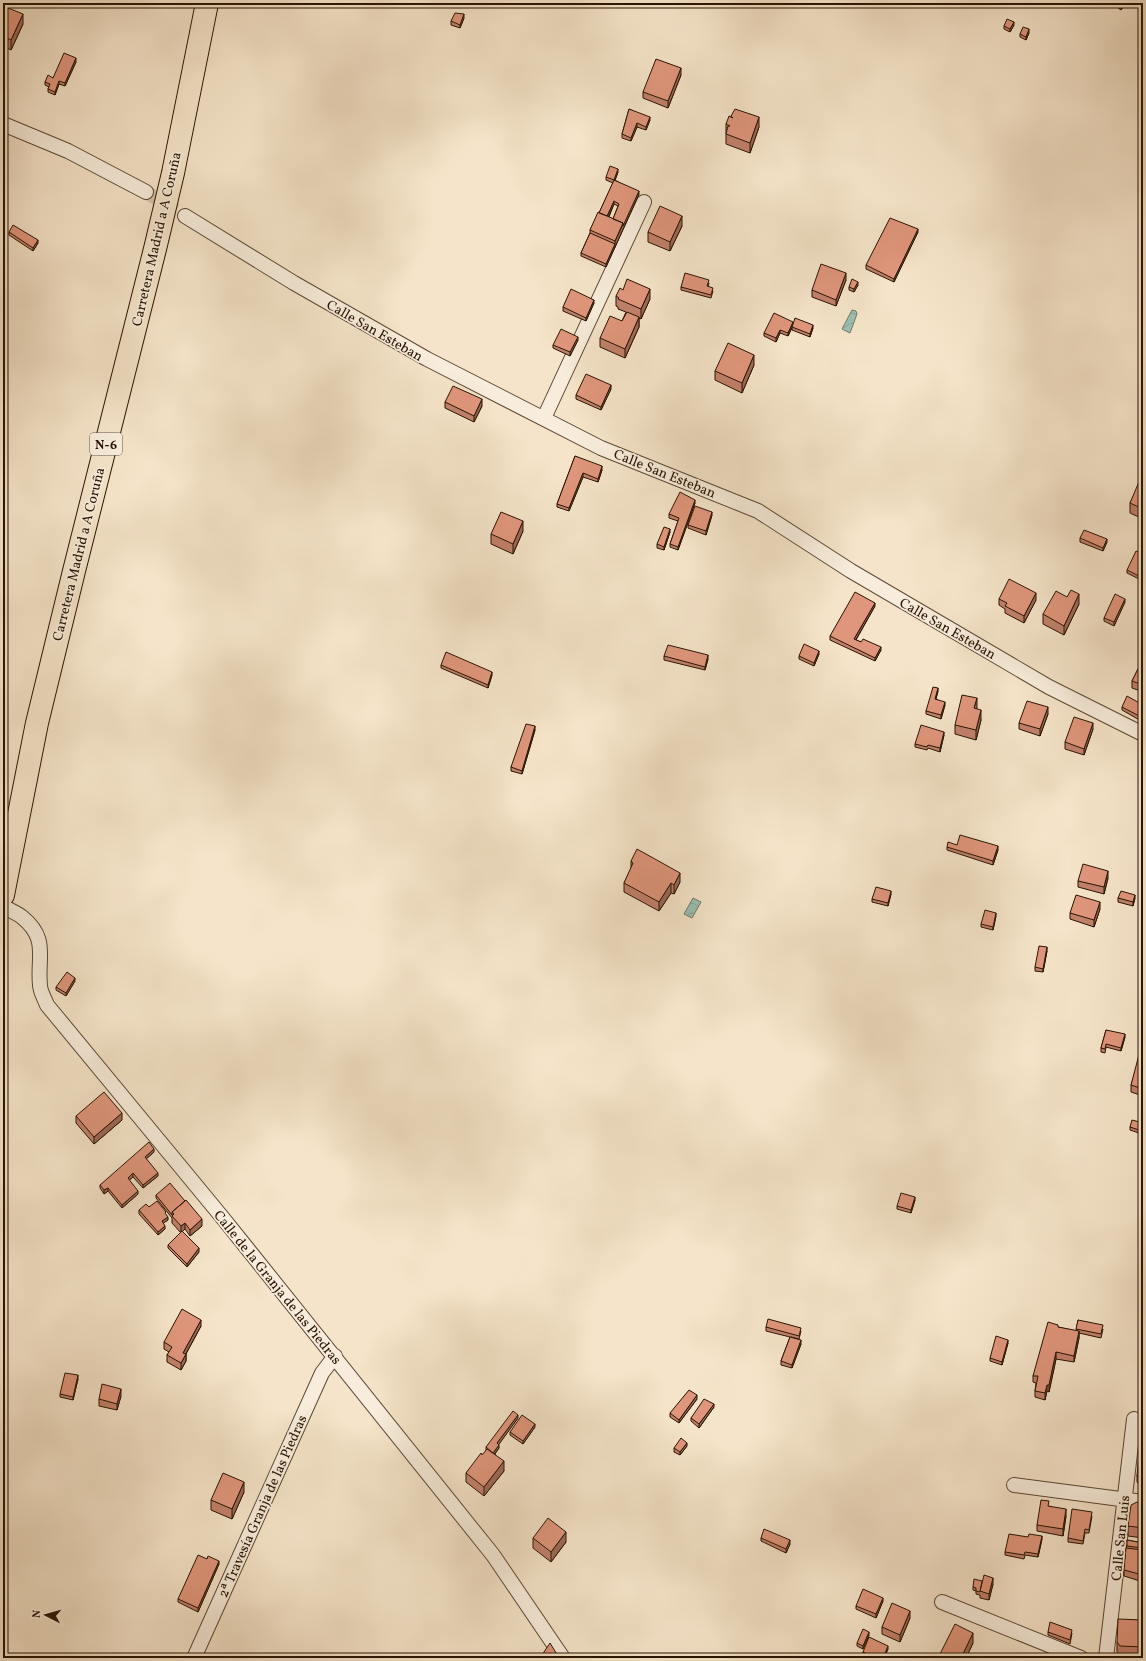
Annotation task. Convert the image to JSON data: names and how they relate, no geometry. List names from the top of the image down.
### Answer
{
  "streets": {
    "highway": ["Carretera Madrid a A Coruña", "N-6"],
    "street": [
      "Calle San Esteban",
      "Calle de la Granja de las Piedras",
      "2ª Travesía Granja de las Piedras",
      "Calle San Luis"
    ]
  },
  "crossings": [
    ["Calle de la Granja de las Piedras", "2ª Travesía Granja de las Piedras"]
  ],
  "north": "left"
}
